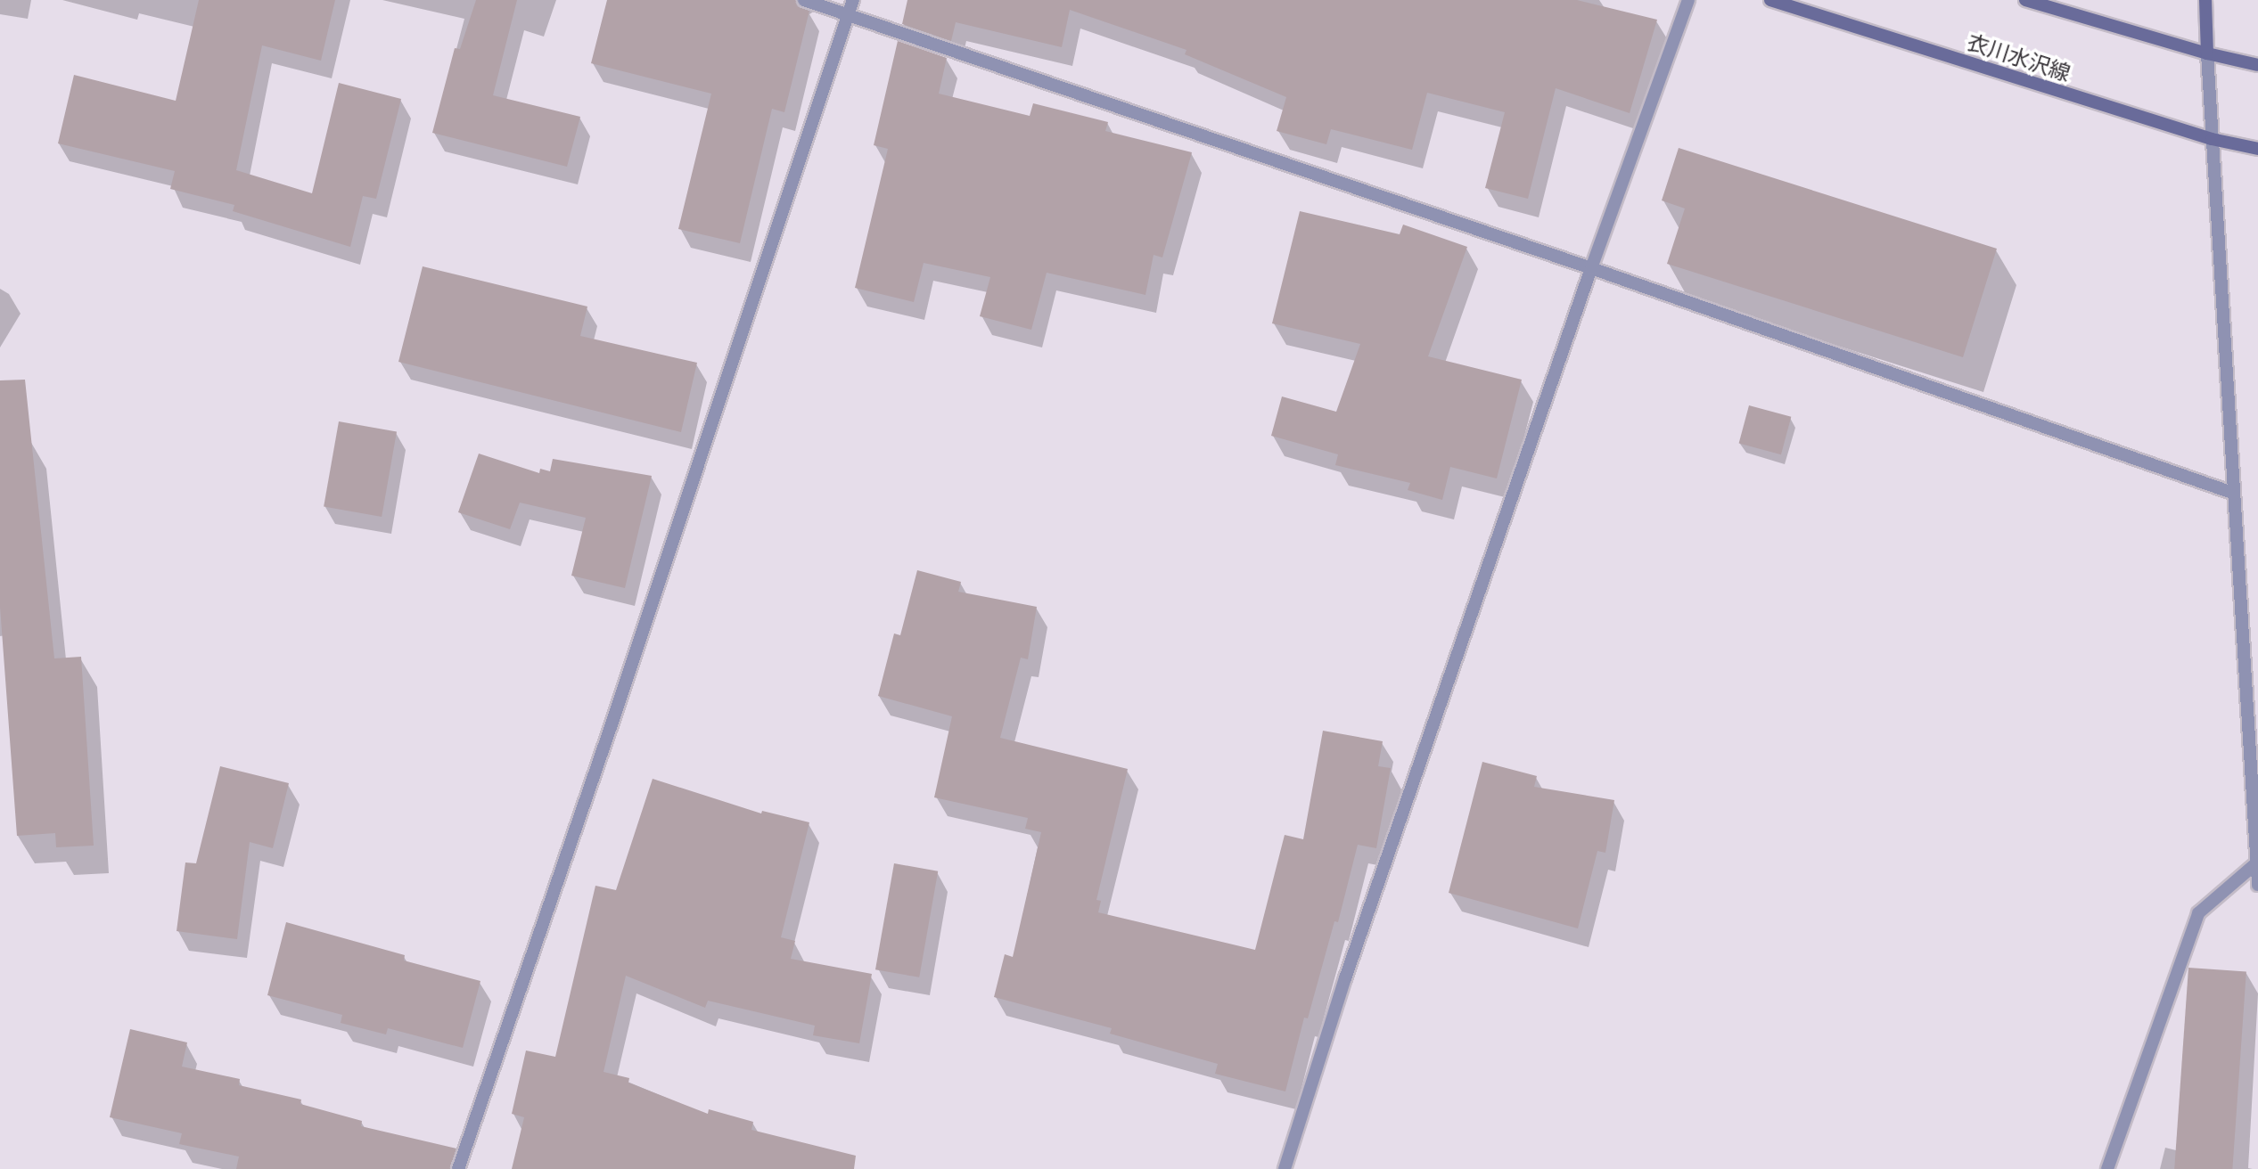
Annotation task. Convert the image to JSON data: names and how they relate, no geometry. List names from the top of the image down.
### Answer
{
  "streets": {
    "main road": ["衣川水沢線"]
  }
}
